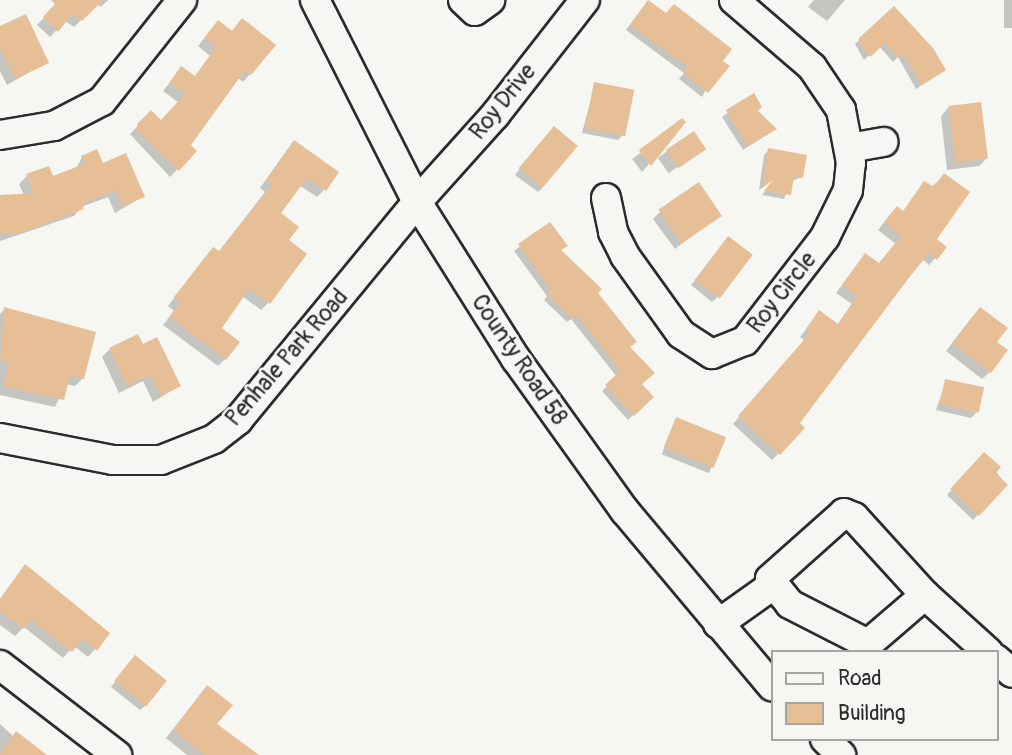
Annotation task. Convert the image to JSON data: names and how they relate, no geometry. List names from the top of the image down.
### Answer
{
  "streets": {
    "street": [
      "Roy Drive",
      "Roy Circle",
      "Penhale Park Road",
      "County Road 58"
    ]
  },
  "crossings": [
    ["Roy Drive", "Penhale Park Road"],
    ["Roy Drive", "County Road 58"],
    ["Penhale Park Road", "County Road 58"]
  ],
  "legend": ["Road", "Building"]
}
